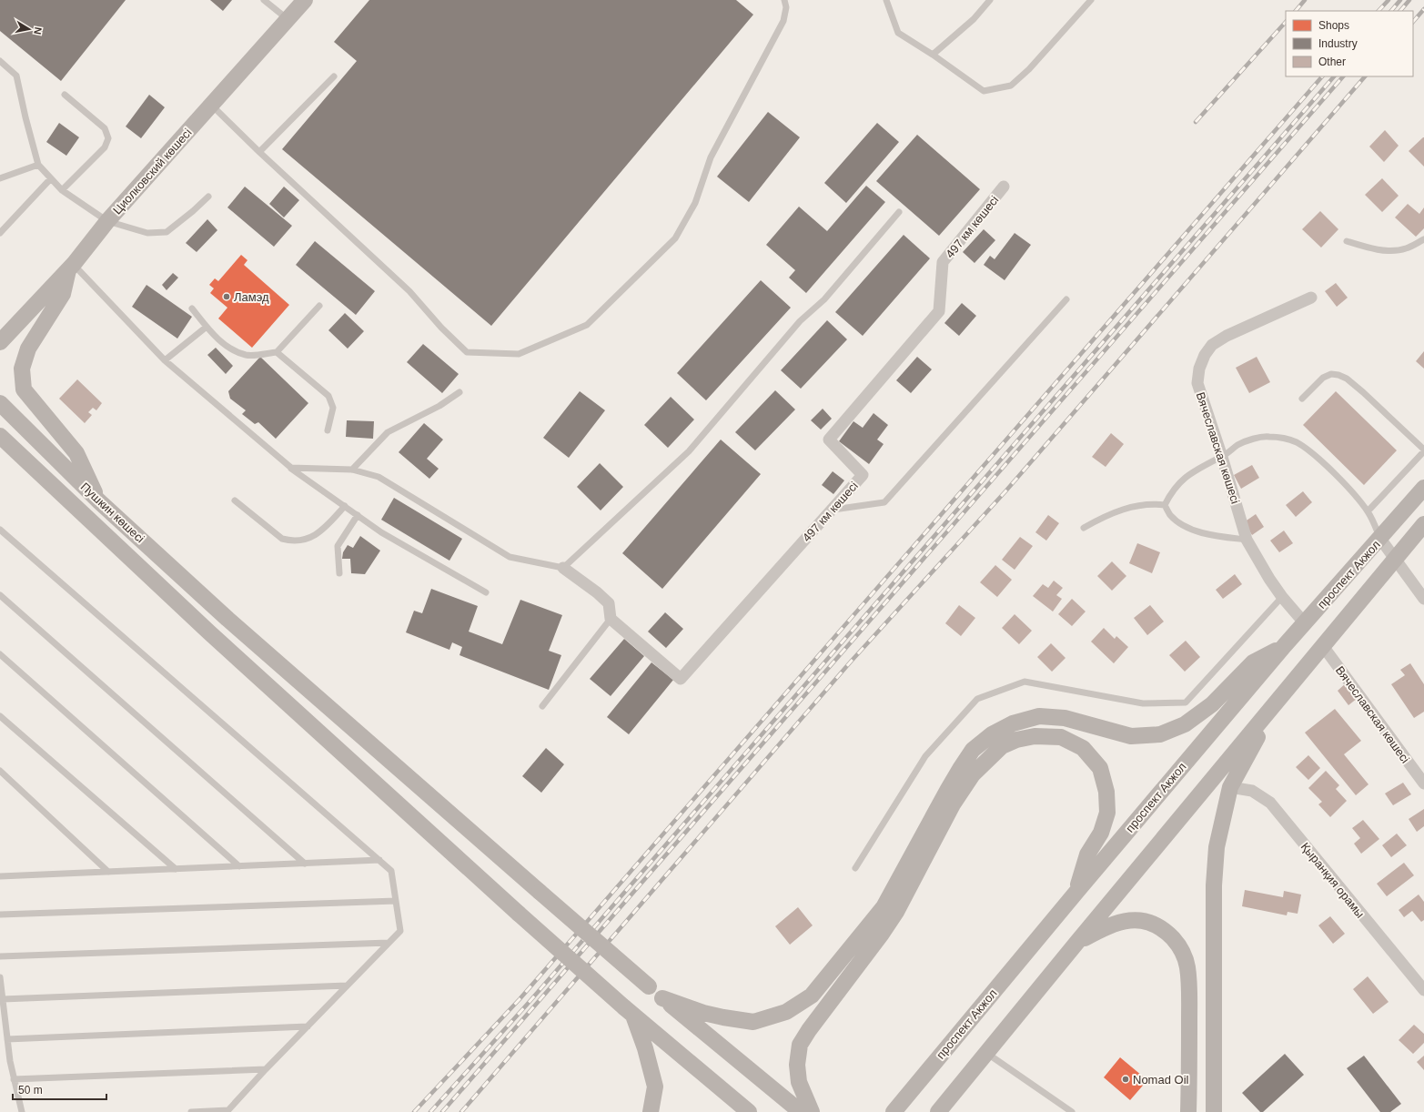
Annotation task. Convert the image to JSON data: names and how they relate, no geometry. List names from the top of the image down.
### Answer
{
  "streets": {
    "main road": ["Циолковский көшесі", "Пушкин көшесі", "проспект Акжол"],
    "street": ["497 км көшесі", "Вячеславская көшесі", "Қыранқия орамы"]
  },
  "crossings": [
    ["Вячеславская көшесі", "проспект Акжол"]
  ],
  "places": ["Ламэд", "Nomad Oil"],
  "legend": ["Shops", "Industry", "Other"],
  "scale_bar": "50 m",
  "north": "right"
}
